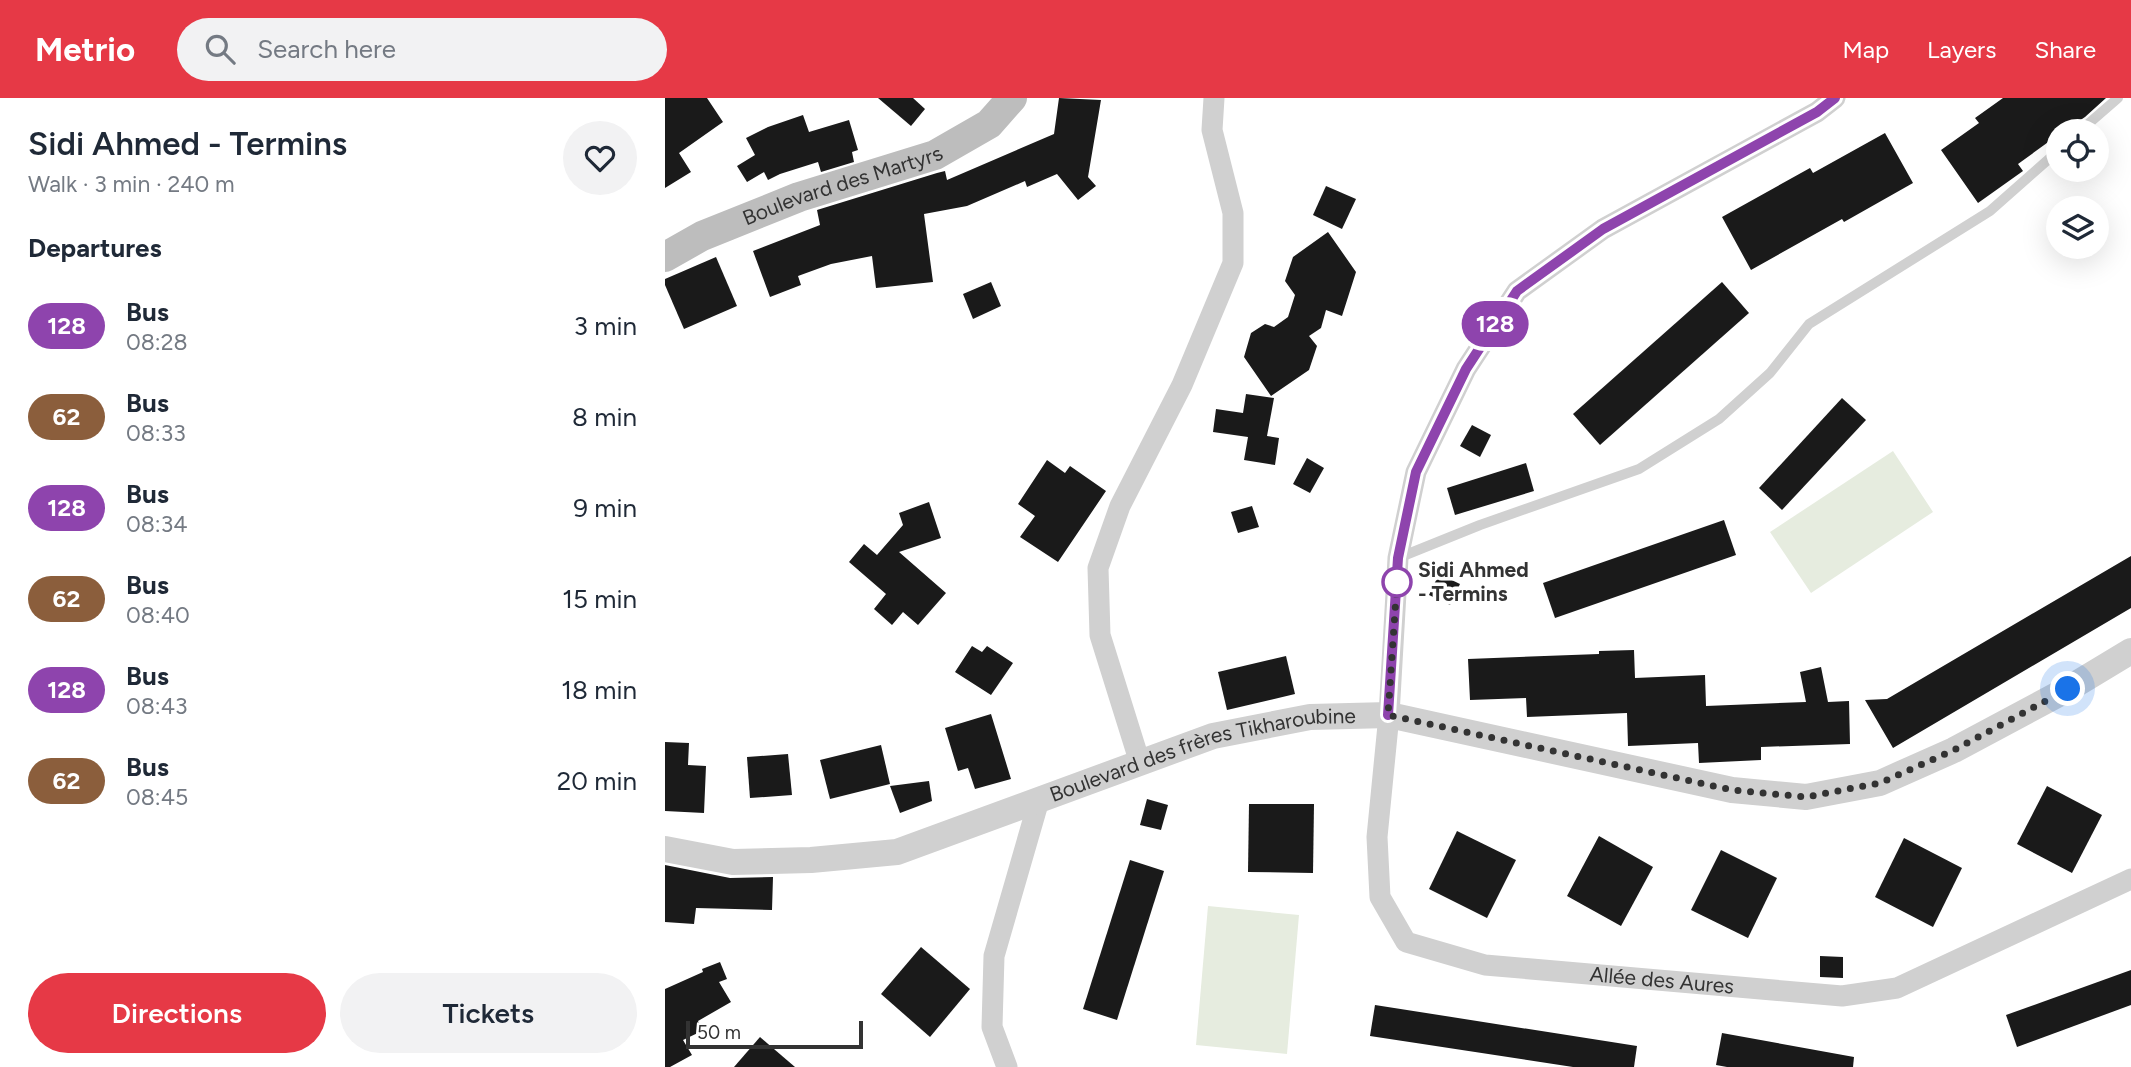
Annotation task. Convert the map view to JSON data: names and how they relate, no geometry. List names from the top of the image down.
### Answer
{
  "streets": {
    "main road": ["Boulevard des Martyrs"],
    "street": ["Boulevard des frères Tikharoubine", "Allée des Aures"]
  },
  "crossings": [
    ["Boulevard des frères Tikharoubine", "Allée des Aures"]
  ],
  "places": ["Sidi Ahmed - Termins"],
  "lines": ["bus line 128"],
  "scale_bar": "50 m",
  "page": {
    "header": "Metrio",
    "search": "Search here",
    "nav": ["Map", "Layers", "Share"],
    "heading": [
      ["Sidi Ahmed - Termins", "Walk · 3 min · 240 m"],
      "Departures"
    ],
    "on_map": "128",
    "list": [
      {
        "mark": "128",
        "name": "Bus",
        "note": "08:28",
        "value": "3 min"
      },
      {
        "mark": "62",
        "name": "Bus",
        "note": "08:33",
        "value": "8 min"
      },
      {
        "mark": "128",
        "name": "Bus",
        "note": "08:34",
        "value": "9 min"
      },
      {
        "mark": "62",
        "name": "Bus",
        "note": "08:40",
        "value": "15 min"
      },
      {
        "mark": "128",
        "name": "Bus",
        "note": "08:43",
        "value": "18 min"
      },
      {
        "mark": "62",
        "name": "Bus",
        "note": "08:45",
        "value": "20 min"
      }
    ],
    "buttons": ["Directions", "Tickets"],
    "scale": "50 m"
  }
}
